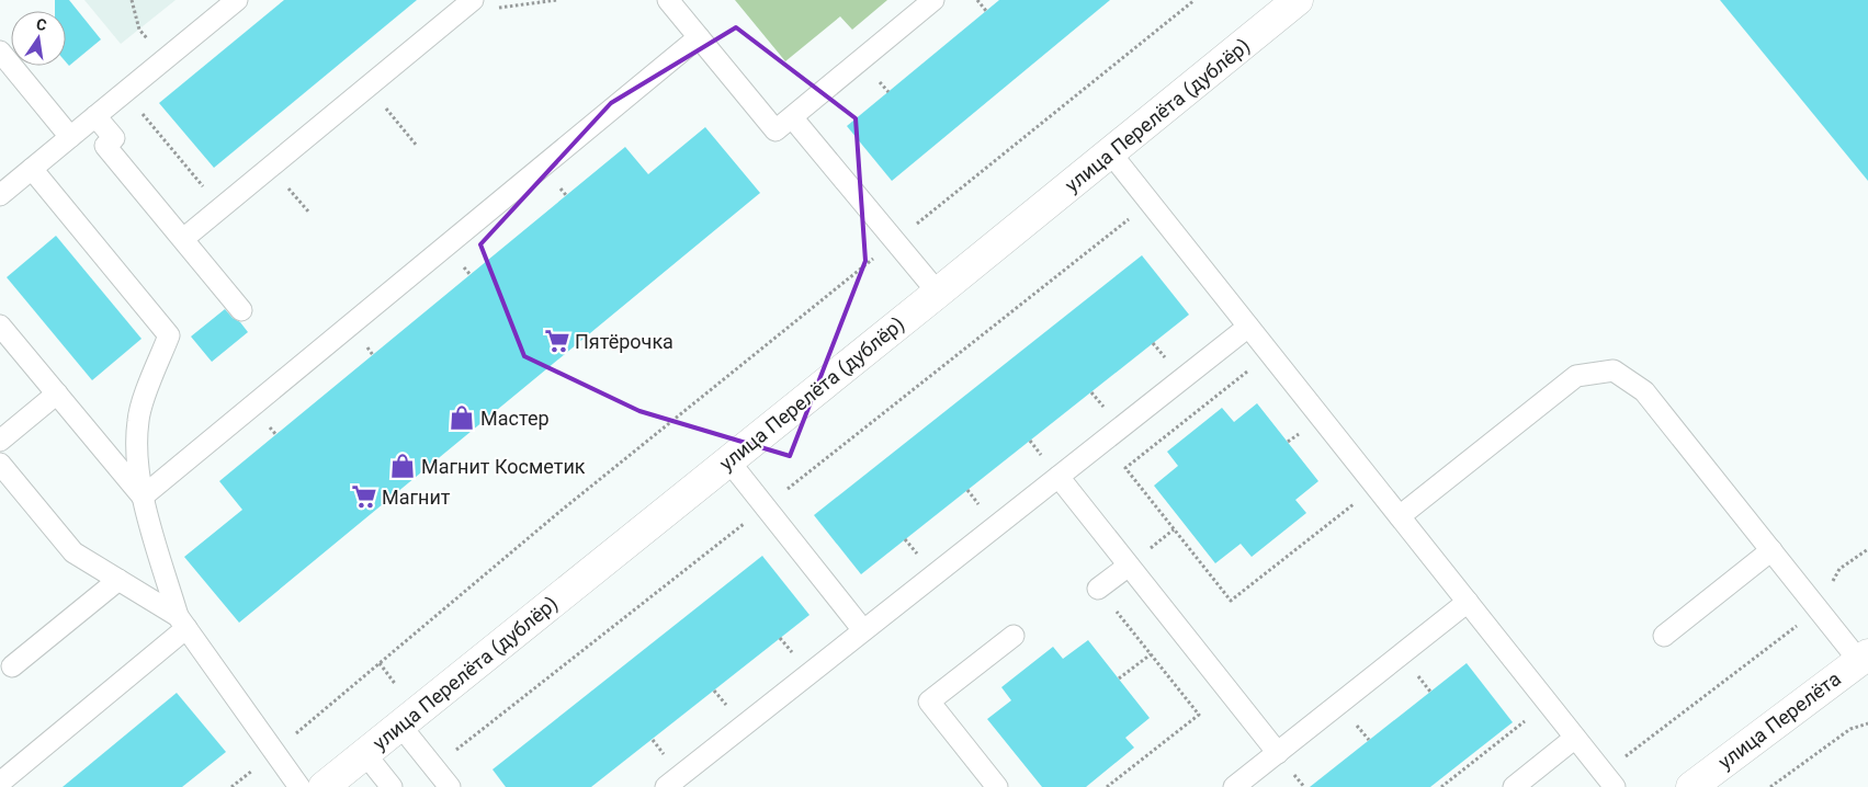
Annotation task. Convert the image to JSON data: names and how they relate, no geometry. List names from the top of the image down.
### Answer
{
  "streets": {
    "street": ["улица Перелёта (дублёр)", "улица Перелёта"]
  },
  "places": {
    "supermarket": ["Пятёрочка", "Магнит"],
    "shop": ["Мастер", "Магнит Косметик"]
  },
  "north": "top"
}
